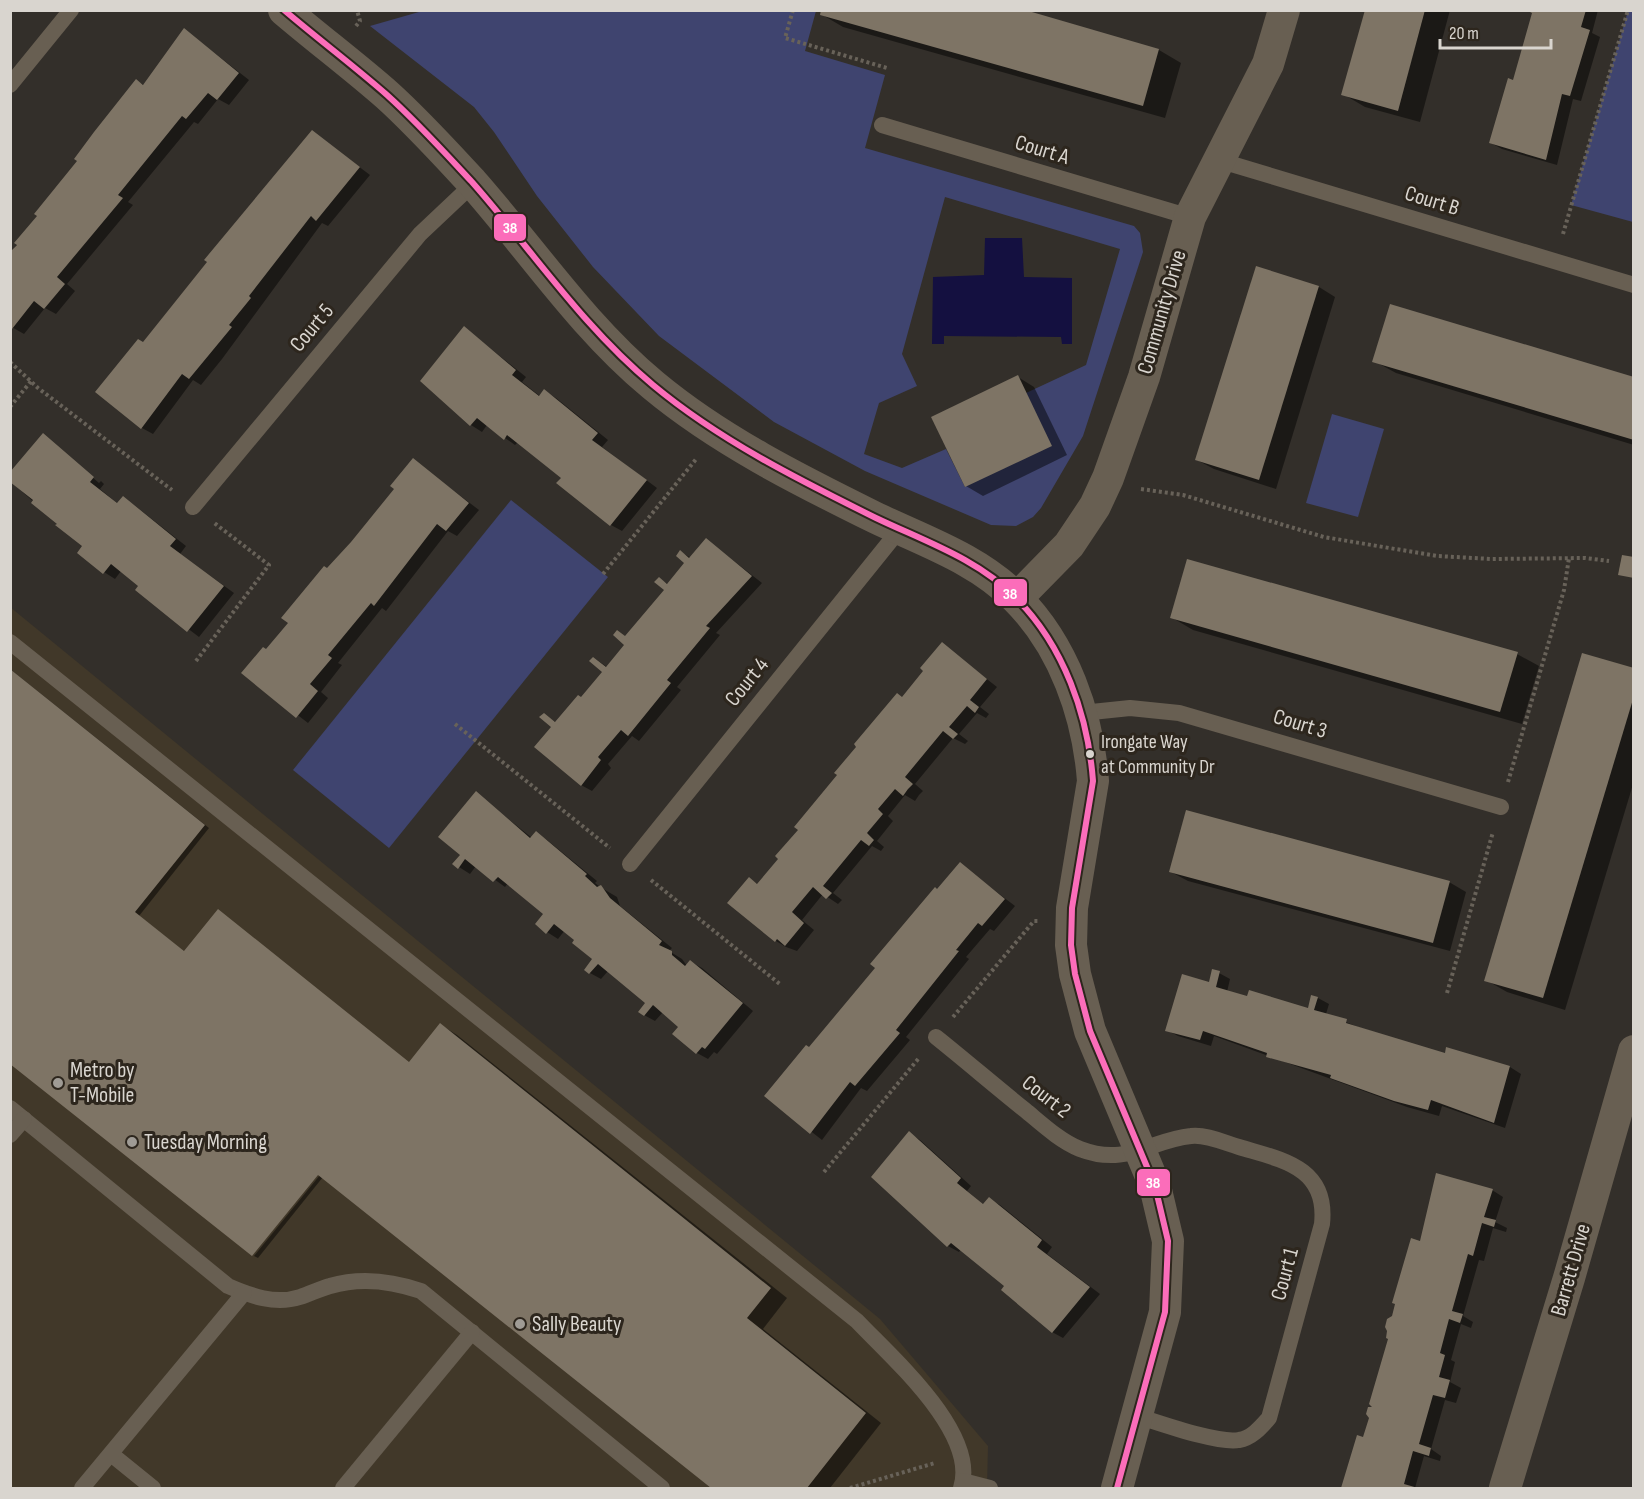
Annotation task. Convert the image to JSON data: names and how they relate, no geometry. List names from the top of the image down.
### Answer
{
  "streets": {
    "street": ["Community Drive", "Barrett Drive"],
    "lane": [
      "Court A",
      "Court B",
      "Court 5",
      "Court 4",
      "Court 3",
      "Court 2",
      "Court 1"
    ]
  },
  "crossings": [
    ["Court A", "Community Drive"],
    ["Court B", "Community Drive"],
    ["Court 2", "Court 1"]
  ],
  "places": [
    "Irongate Way at Community Dr",
    "Metro by T-Mobile",
    "Tuesday Morning",
    "Sally Beauty"
  ],
  "lines": ["transit line 38"],
  "scale_bar": "20 m"
}
